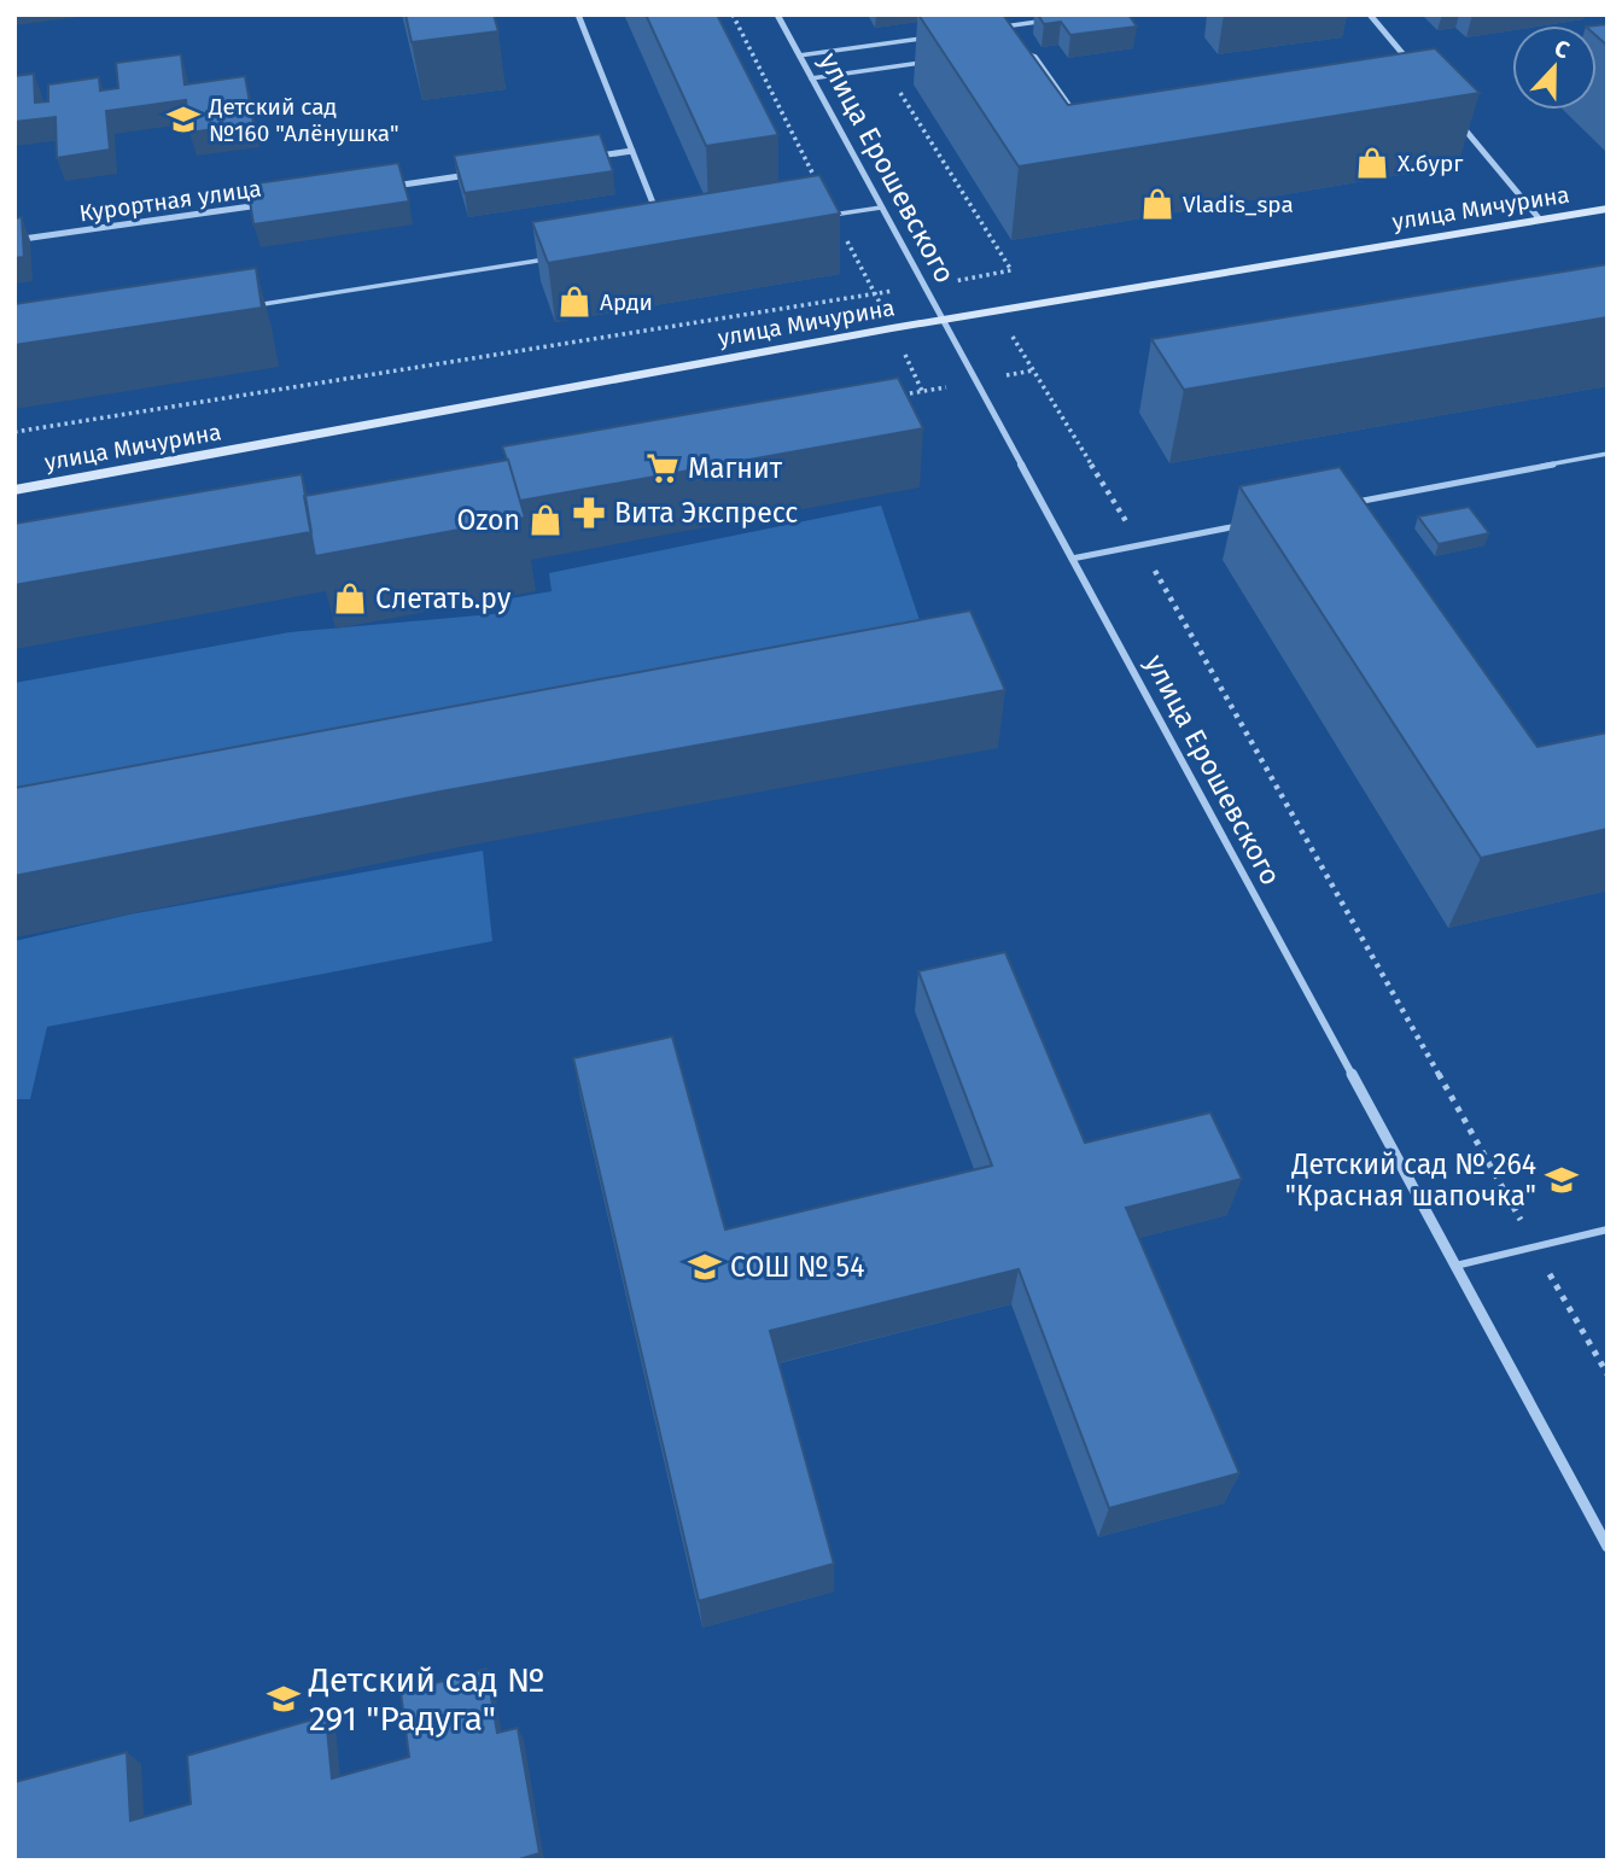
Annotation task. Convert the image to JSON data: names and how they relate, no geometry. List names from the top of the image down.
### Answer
{
  "streets": {
    "main road": ["улица Мичурина"],
    "street": ["улица Ерошевского", "Курортная улица"]
  },
  "crossings": [
    ["улица Ерошевского", "улица Мичурина"]
  ],
  "places": {
    "school or university": [
      "Детский сад №160 \"Алёнушка\"",
      "Детский сад № 264 \"Красная шапочка\"",
      "СОШ № 54",
      "Детский сад № 291 \"Радуга\""
    ],
    "shop": [
      "Х.бург",
      "Vladis_spa",
      "Арди",
      "Ozon",
      "Слетать.ру"
    ],
    "supermarket": ["Магнит"],
    "pharmacy": ["Вита Экспресс"]
  },
  "north": "top"
}
